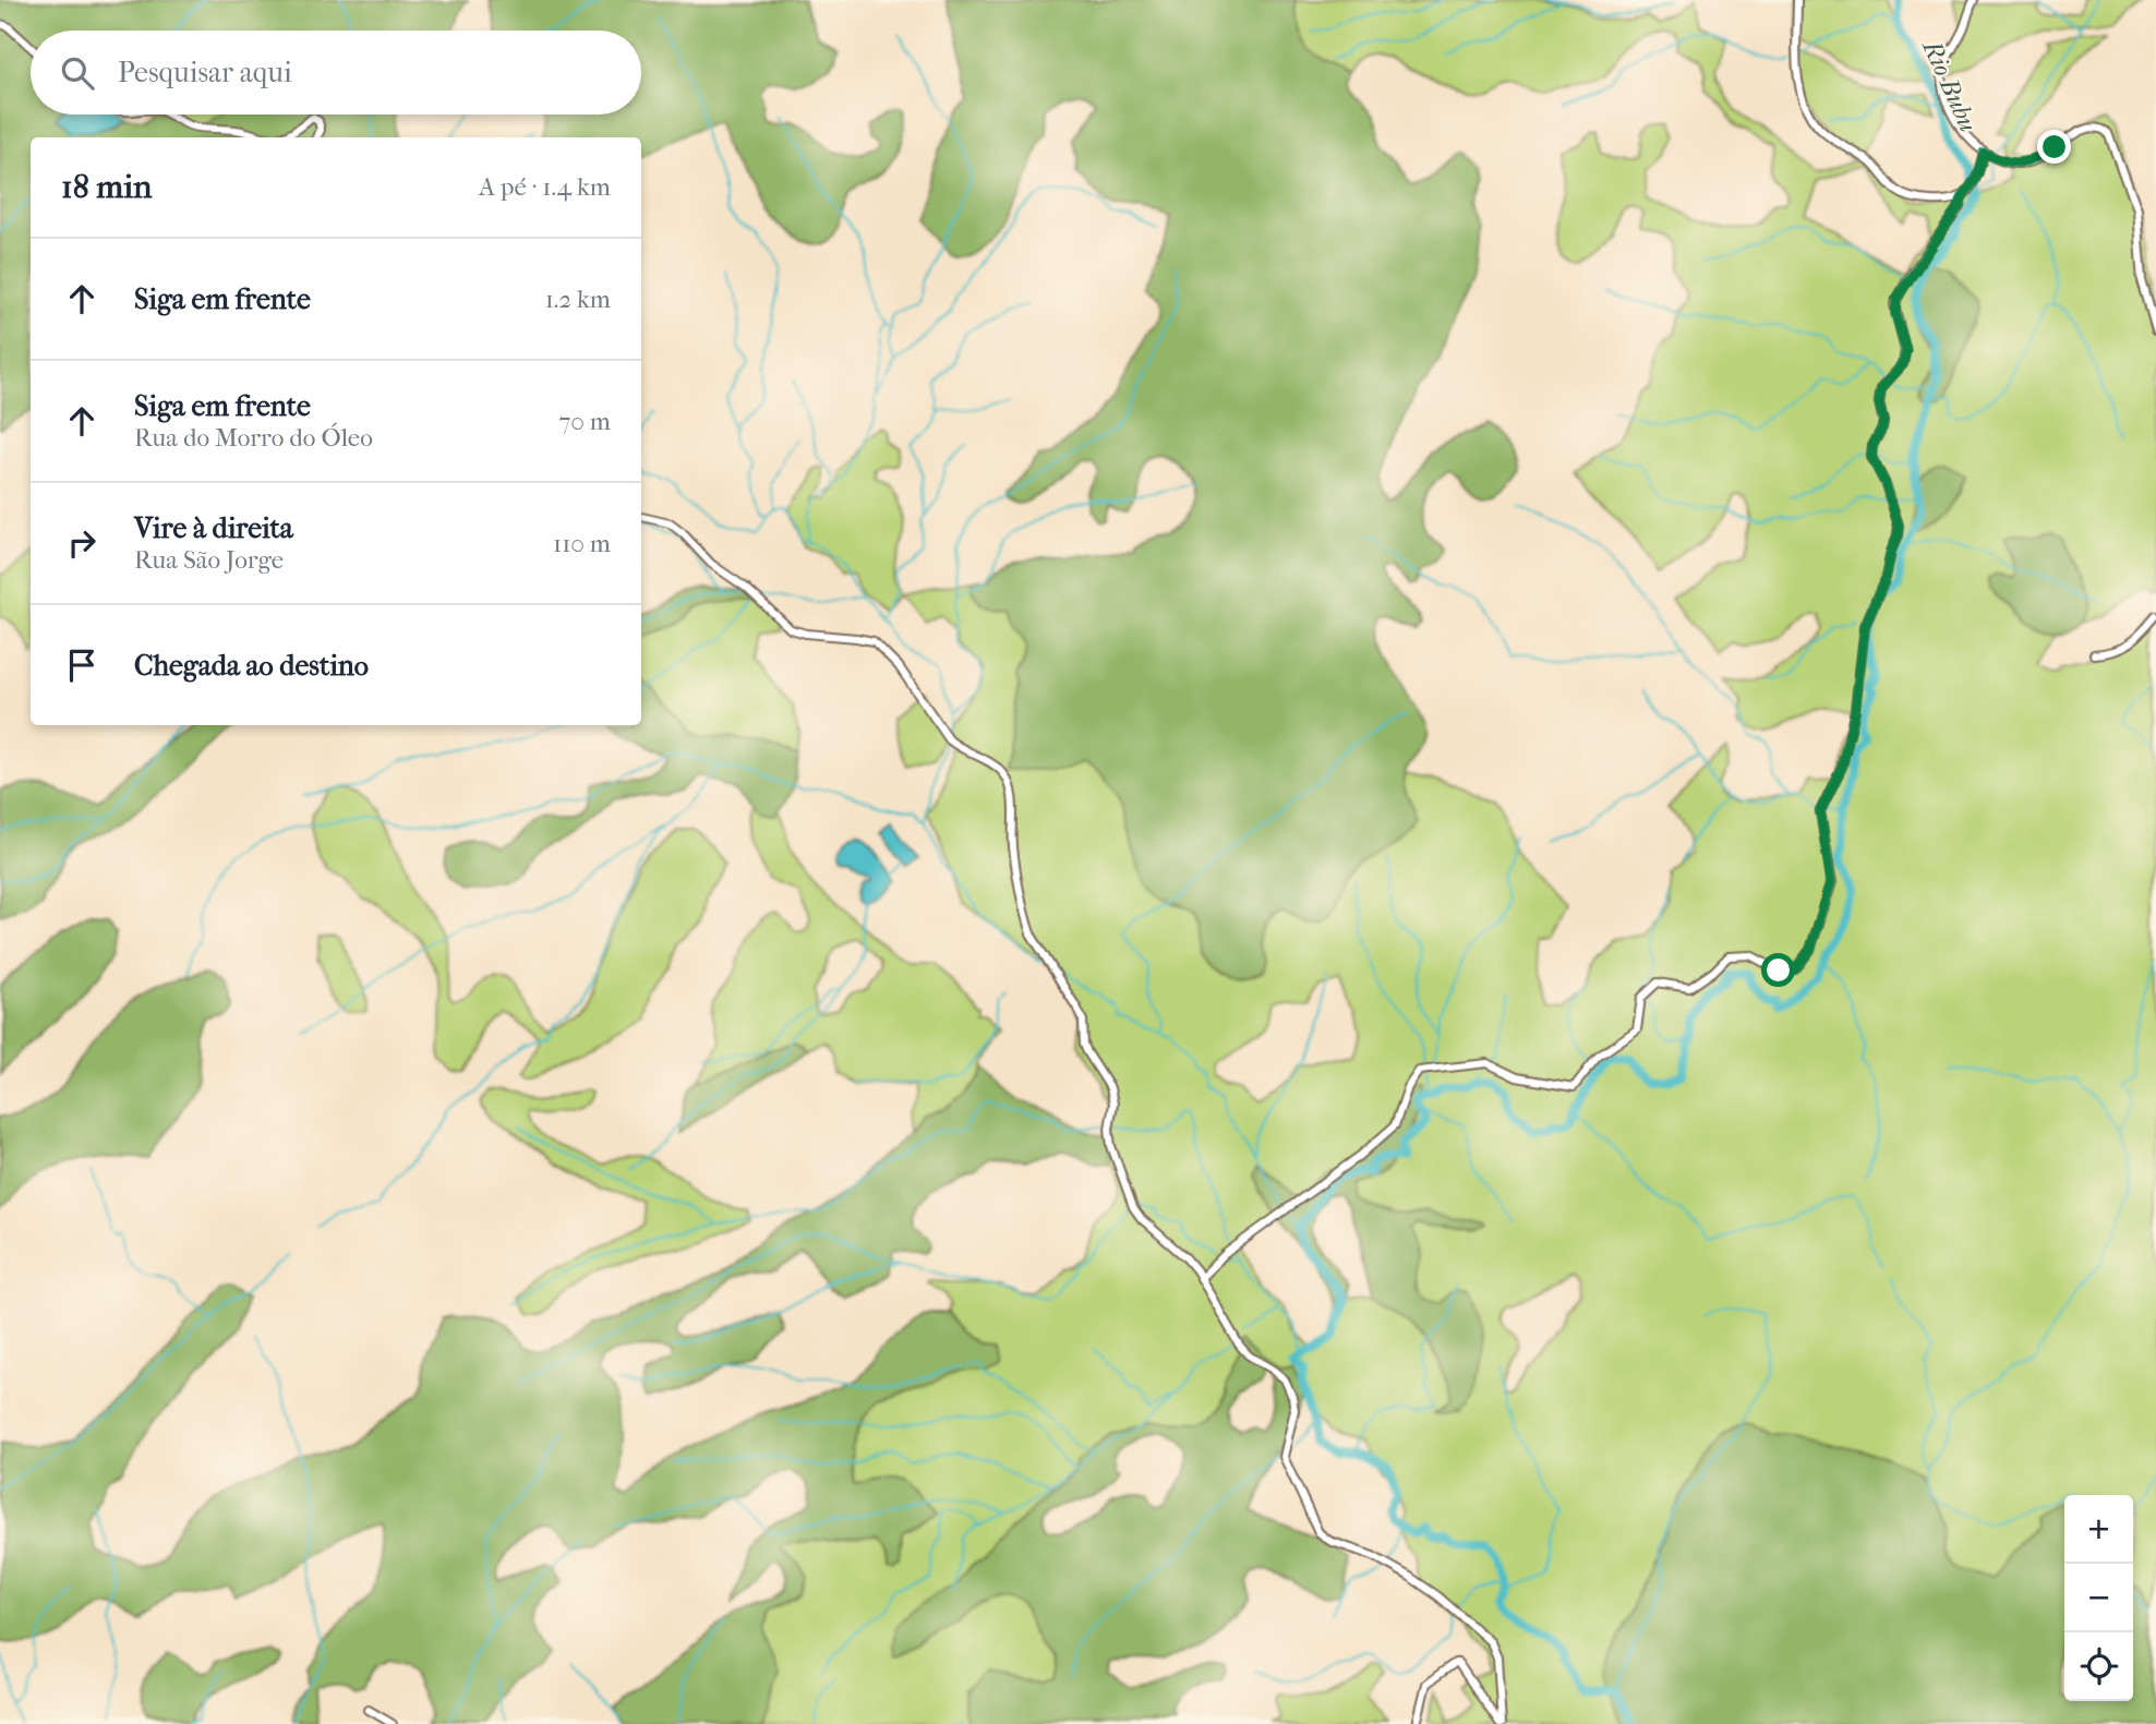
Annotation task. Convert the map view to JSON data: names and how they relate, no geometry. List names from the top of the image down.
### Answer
{
  "water": ["Rio Bubu"],
  "page": {
    "search": "Pesquisar aqui",
    "heading": ["18 min", "A pé · 1.4 km"],
    "list": [
      ["Siga em frente", "1.2 km"],
      ["Siga em frente", "Rua do Morro do Óleo", "70 m"],
      ["Vire à direita", "Rua São Jorge", "110 m"],
      "Chegada ao destino"
    ],
    "map_buttons": ["+", "−"]
  }
}
